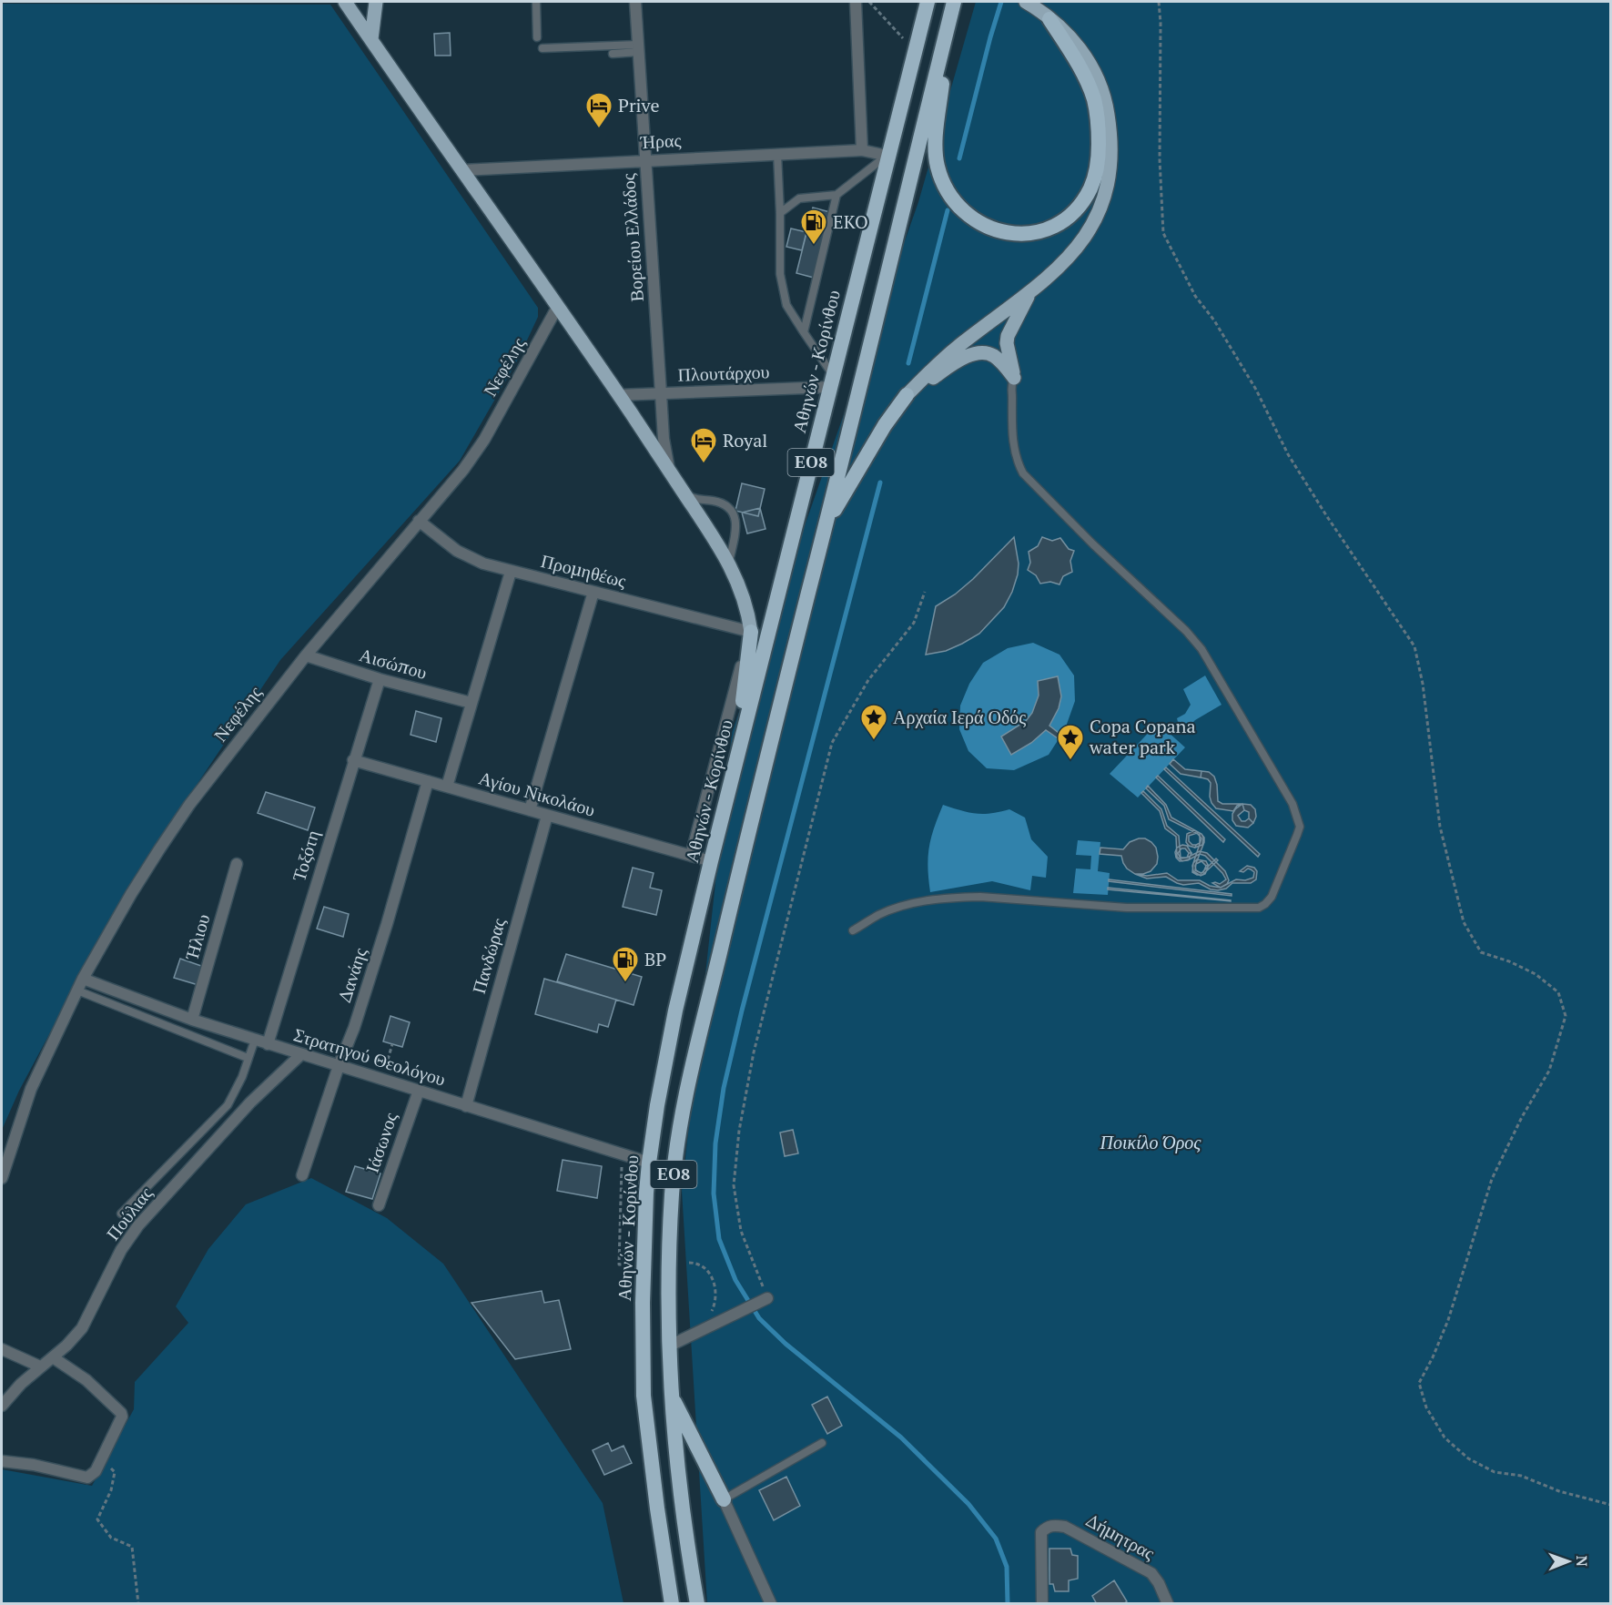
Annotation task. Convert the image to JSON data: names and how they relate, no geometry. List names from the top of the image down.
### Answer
{
  "streets": {
    "highway": ["Αθηνών - Κορίνθου", "ΕΟ8"],
    "street": [
      "Ήρας",
      "Βορείου Ελλάδος",
      "Νεφέλης",
      "Πλουτάρχου",
      "Προμηθέως",
      "Αισώπου",
      "Αγίου Νικολάου",
      "Τοξότη",
      "Ήλιου",
      "Πανδώρας",
      "Δανάης",
      "Στρατηγού Θεολόγου",
      "Ιάσωνος",
      "Πούλιας",
      "Δήμητρας"
    ]
  },
  "crossings": [
    ["Ήρας", "Βορείου Ελλάδος"],
    ["Ήρας", "Αθηνών - Κορίνθου"],
    ["Βορείου Ελλάδος", "Πλουτάρχου"],
    ["Αθηνών - Κορίνθου", "Πλουτάρχου"],
    ["Αθηνών - Κορίνθου", "Αγίου Νικολάου"],
    ["Αθηνών - Κορίνθου", "Στρατηγού Θεολόγου"],
    ["Νεφέλης", "Προμηθέως"],
    ["Νεφέλης", "Αισώπου"],
    ["Νεφέλης", "Στρατηγού Θεολόγου"],
    ["Αισώπου", "Τοξότη"],
    ["Αγίου Νικολάου", "Τοξότη"],
    ["Αγίου Νικολάου", "Πανδώρας"],
    ["Αγίου Νικολάου", "Δανάης"],
    ["Τοξότη", "Στρατηγού Θεολόγου"],
    ["Ήλιου", "Στρατηγού Θεολόγου"],
    ["Πανδώρας", "Στρατηγού Θεολόγου"],
    ["Δανάης", "Στρατηγού Θεολόγου"],
    ["Στρατηγού Θεολόγου", "Ιάσωνος"],
    ["Στρατηγού Θεολόγου", "Πούλιας"]
  ],
  "parks": ["Ποικίλο Όρος"],
  "places": {
    "hotel": ["Prive", "Royal"],
    "fuel station": ["EKO", "BP"],
    "place": ["Αρχαία Ιερά Οδός", "Copa Copana water park"]
  },
  "north": "right"
}
